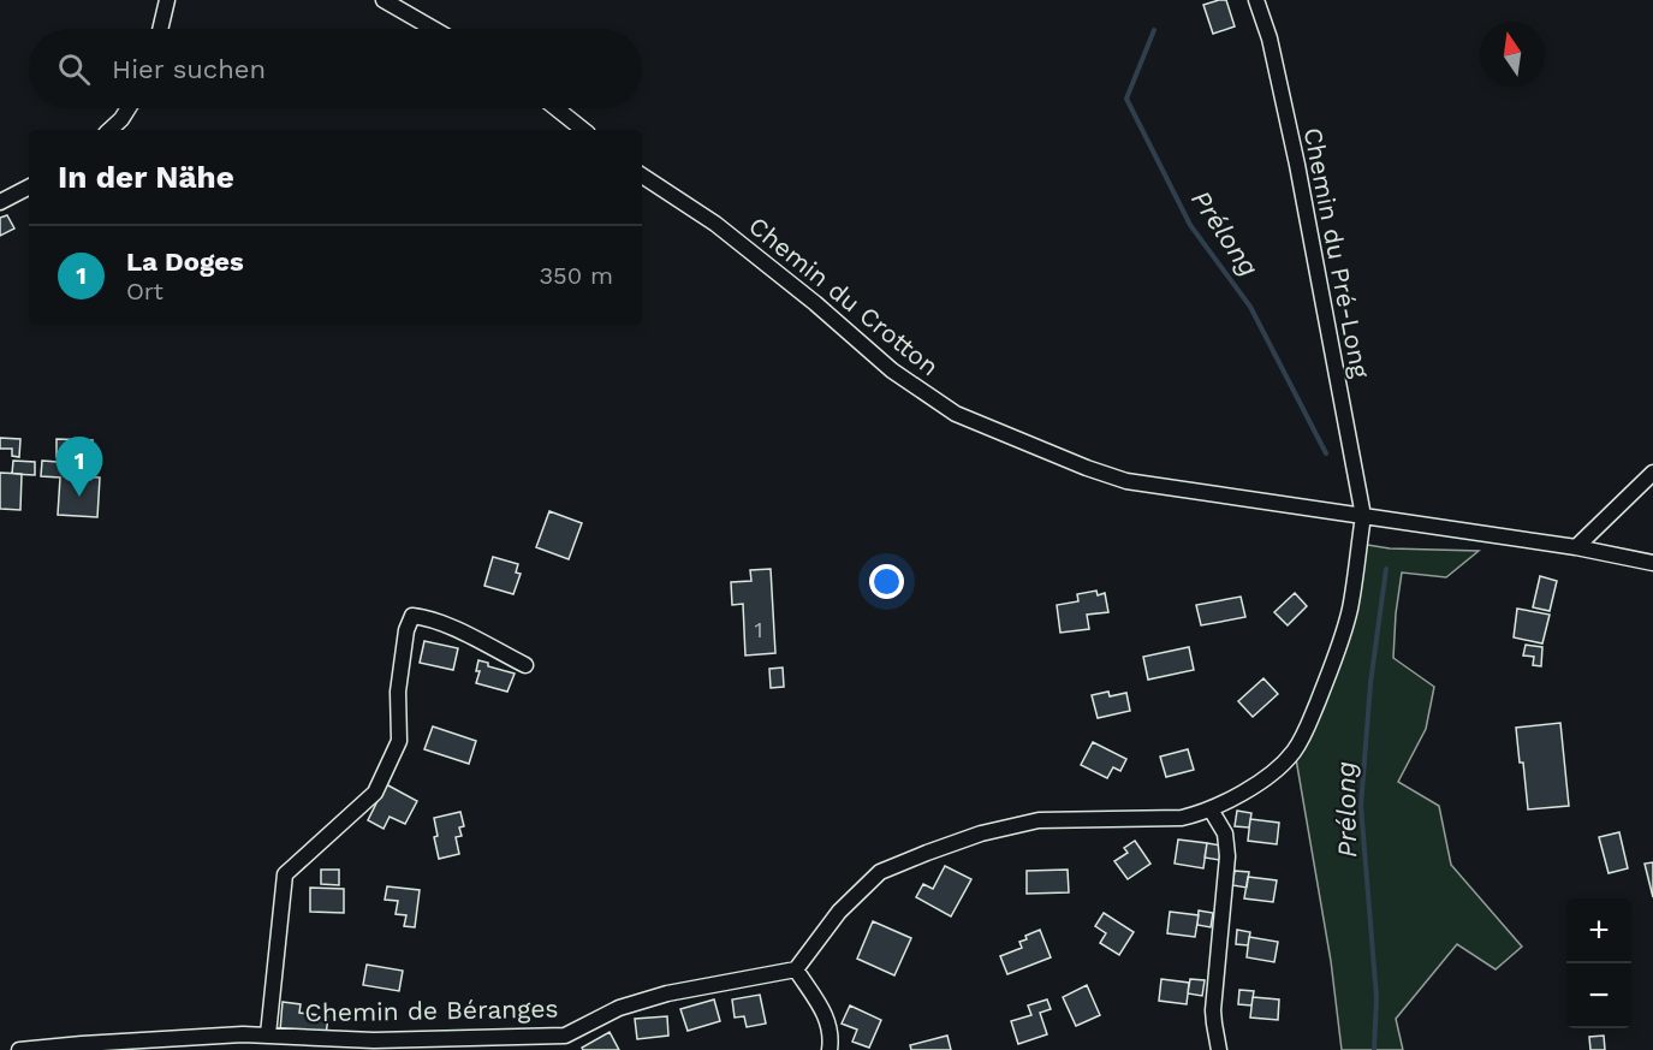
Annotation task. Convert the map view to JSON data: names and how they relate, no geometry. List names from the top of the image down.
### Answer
{
  "streets": {
    "street": ["Chemin du Pré-Long", "Chemin du Crotton", "Chemin de Béranges"]
  },
  "crossings": [
    ["Chemin du Pré-Long", "Chemin du Crotton"]
  ],
  "water": ["Prélong"],
  "house_numbers": ["1"],
  "north": "top",
  "page": {
    "search": "Hier suchen",
    "heading": "In der Nähe",
    "list": [
      {
        "mark": "1",
        "name": "La Doges",
        "note": "Ort",
        "value": "350 m"
      }
    ],
    "pins": "1",
    "map_buttons": ["+", "−"]
  }
}
